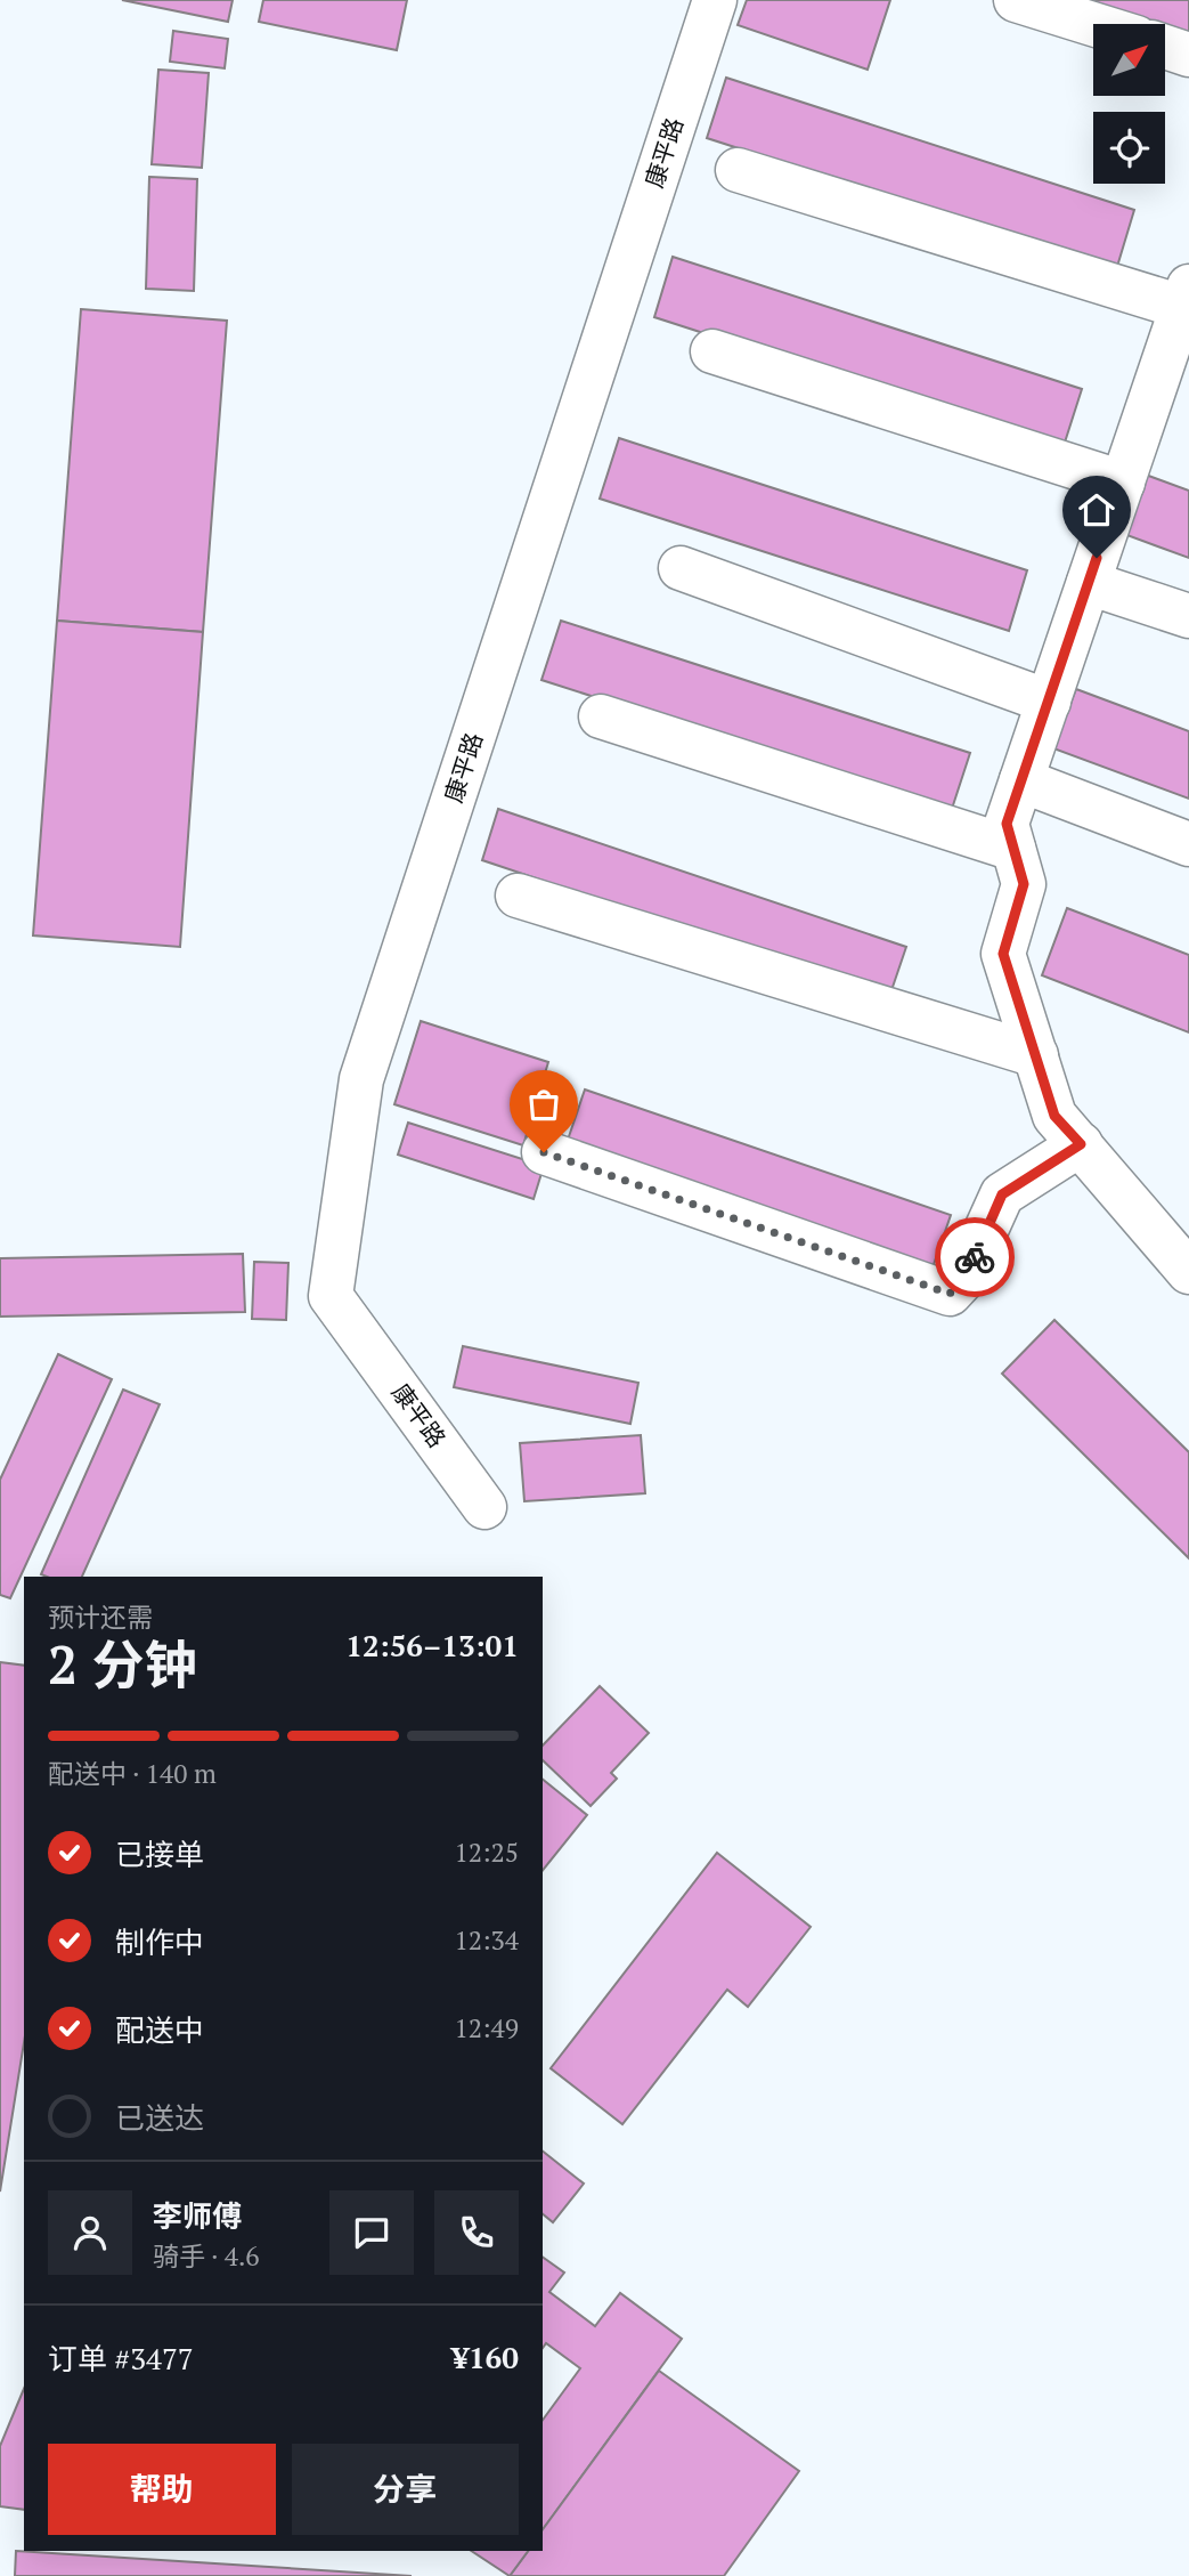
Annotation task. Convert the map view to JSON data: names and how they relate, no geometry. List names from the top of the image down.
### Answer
{
  "streets": {
    "street": ["康平路"]
  },
  "north": "top right",
  "page": {
    "heading": ["2 分钟", "预计还需", "12:56–13:01"],
    "panel": [
      "李师傅",
      "骑手 · 4.6",
      "订单 #3477",
      "¥160"
    ],
    "bar": "配送中 · 140 m",
    "list": [
      ["已接单", "12:25"],
      ["制作中", "12:34"],
      ["配送中", "12:49"],
      "已送达"
    ],
    "buttons": ["帮助", "分享"]
  }
}
